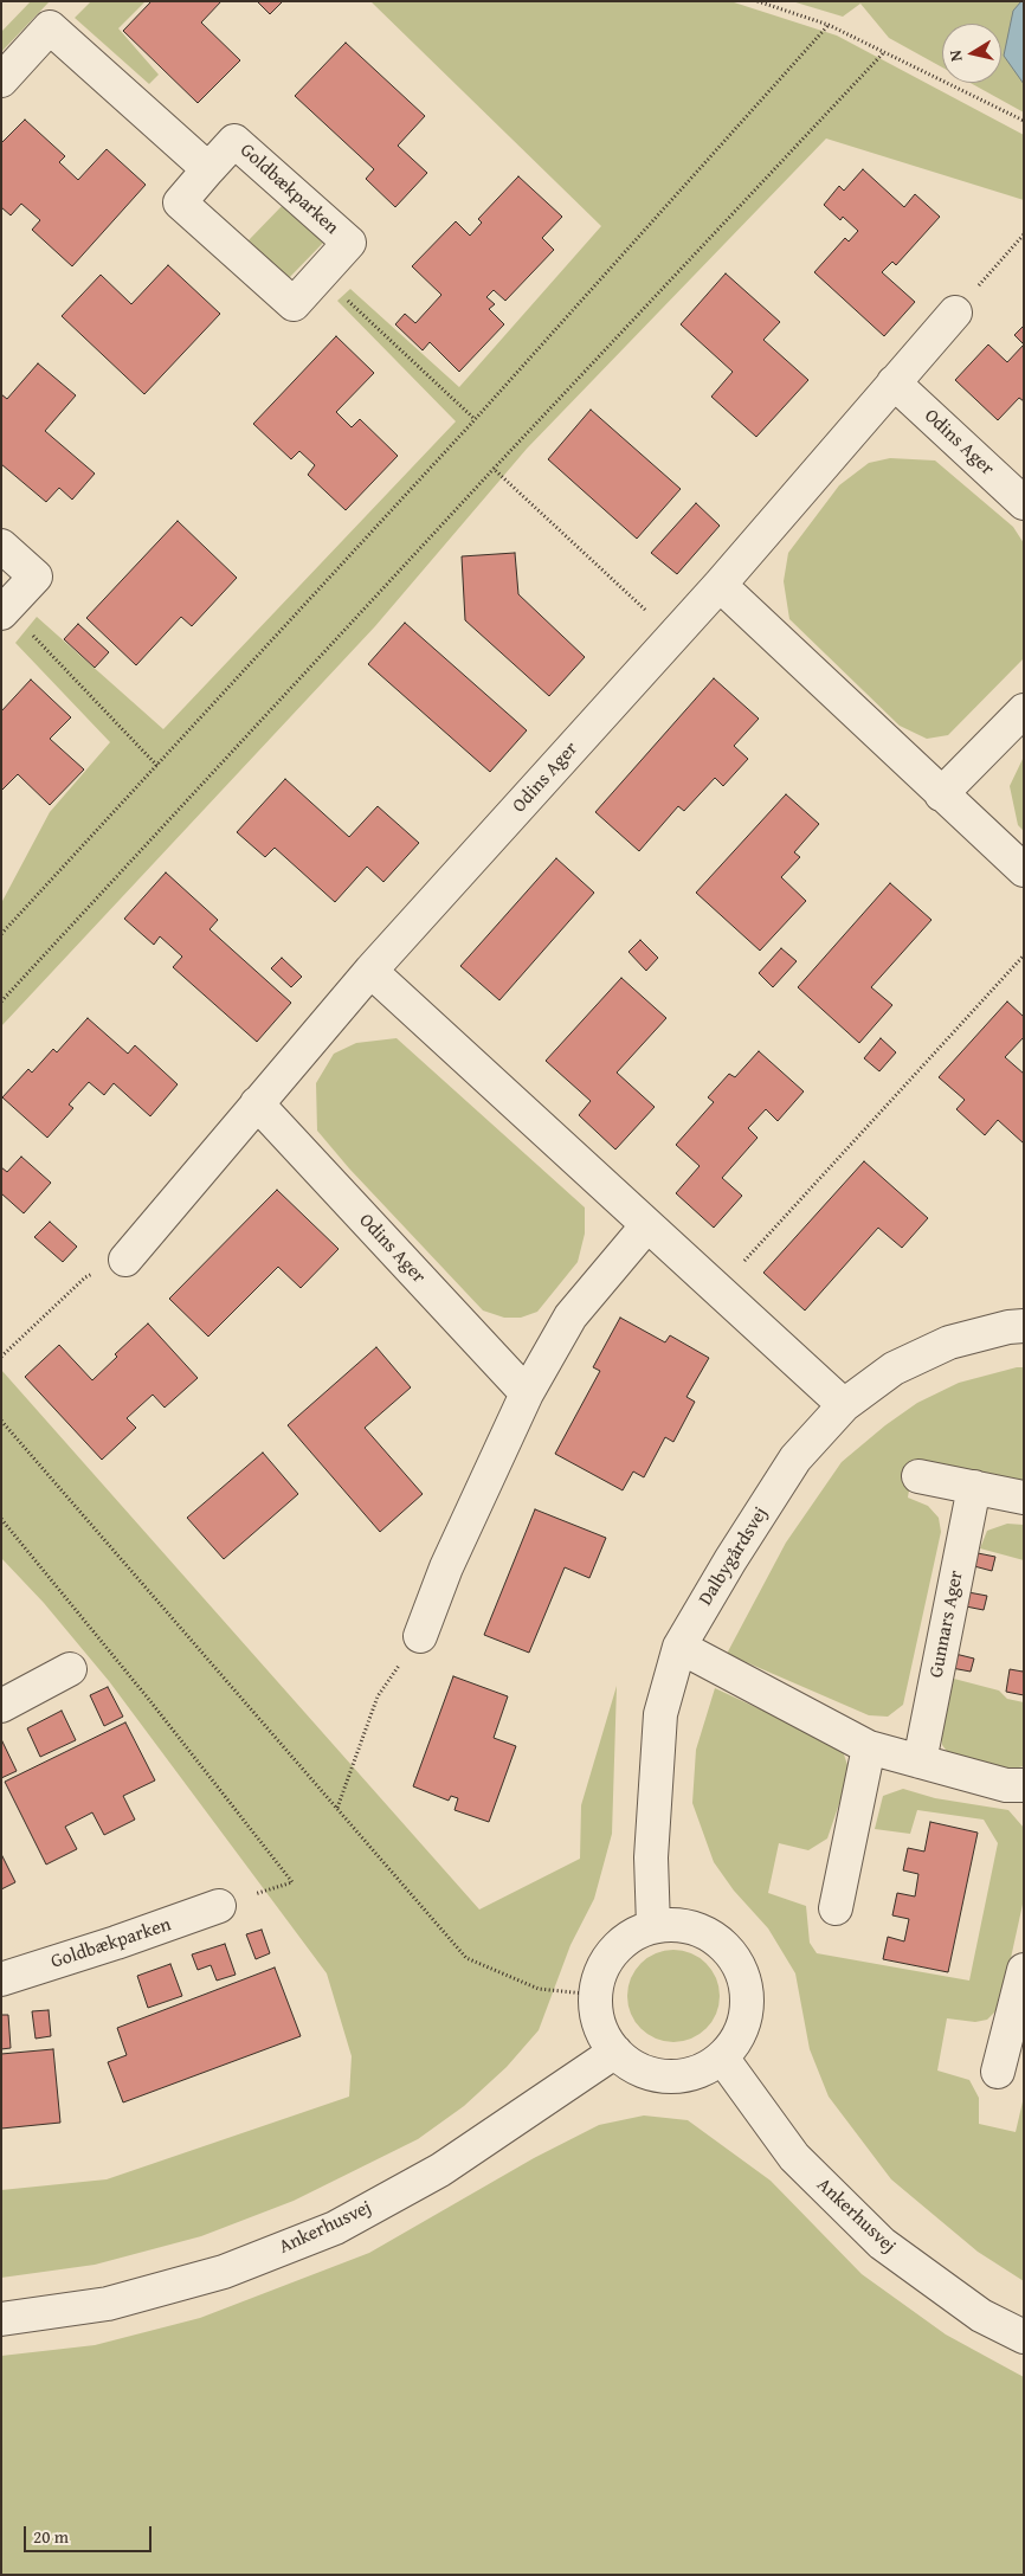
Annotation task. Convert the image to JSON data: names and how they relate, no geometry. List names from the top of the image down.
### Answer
{
  "streets": {
    "street": [
      "Goldbækparken",
      "Odins Ager",
      "Dalbygårdsvej",
      "Gunnars Ager",
      "Ankerhusvej"
    ]
  },
  "crossings": [
    ["Dalbygårdsvej", "Ankerhusvej"]
  ],
  "scale_bar": "20 m",
  "north": "left"
}
